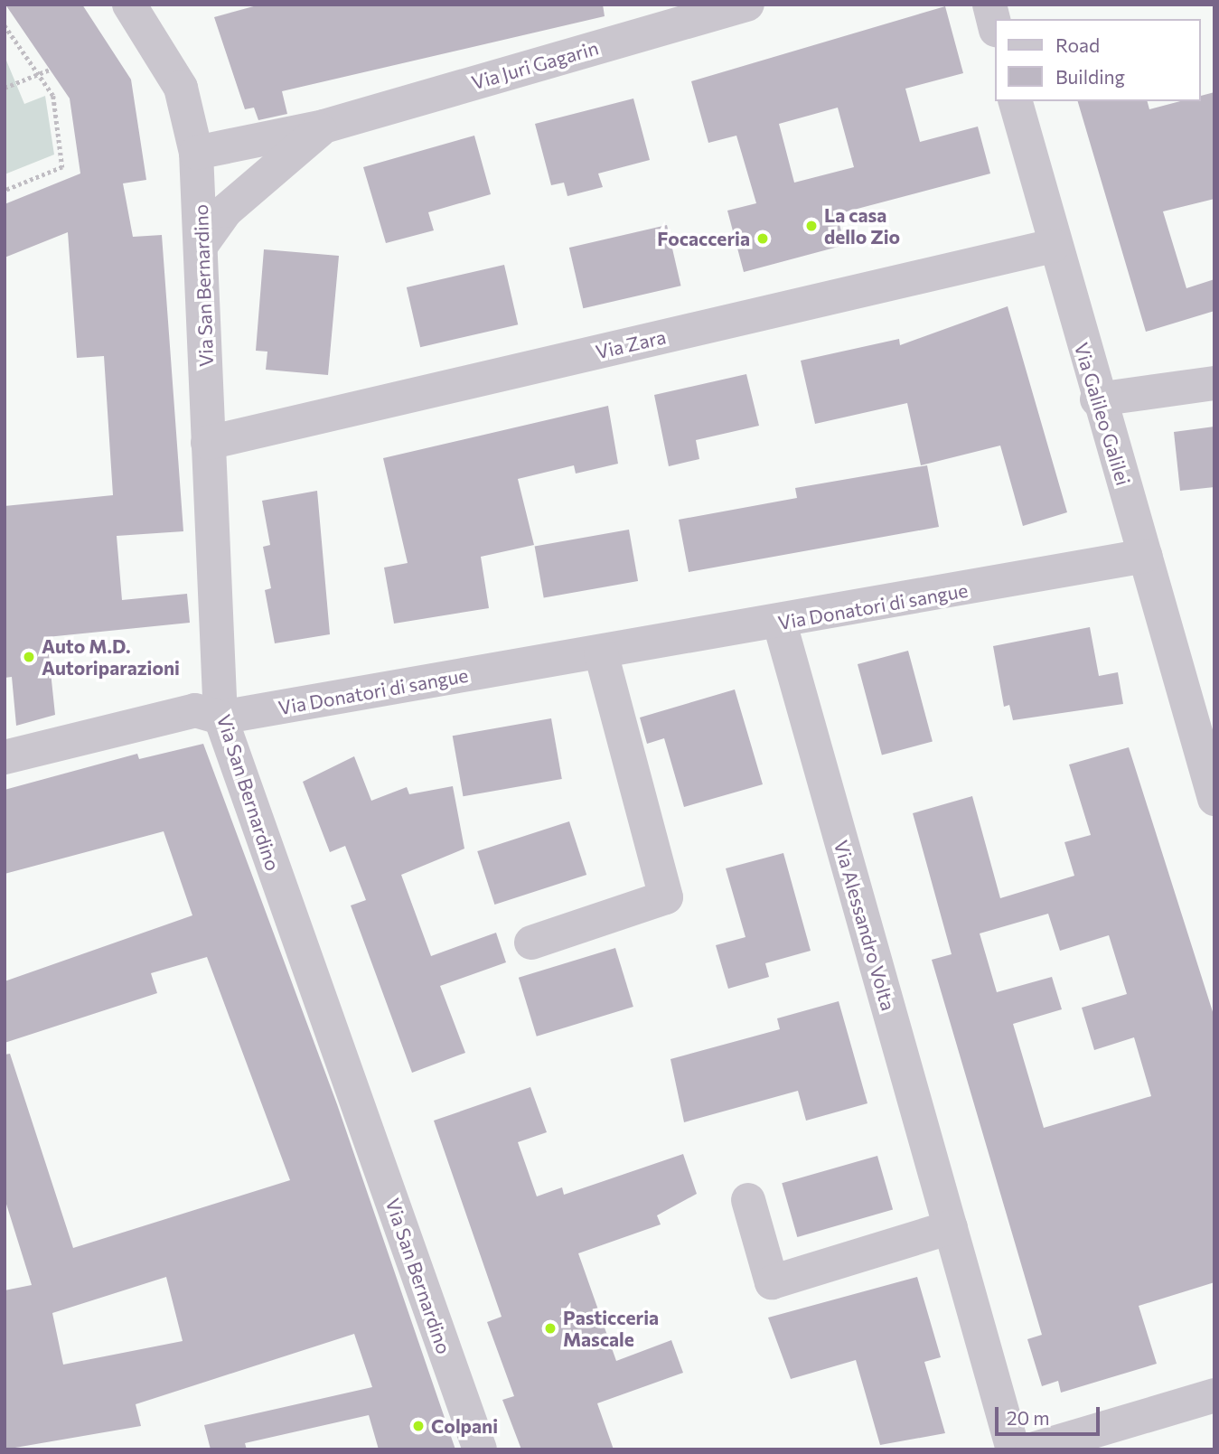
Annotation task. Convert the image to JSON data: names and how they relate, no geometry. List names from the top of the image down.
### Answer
{
  "streets": {
    "street": [
      "Via Juri Gagarin",
      "Via San Bernardino",
      "Via Zara",
      "Via Galileo Galilei",
      "Via Donatori di sangue",
      "Via Alessandro Volta"
    ]
  },
  "crossings": [
    ["Via Juri Gagarin", "Via San Bernardino"],
    ["Via San Bernardino", "Via Zara"],
    ["Via San Bernardino", "Via Donatori di sangue"],
    ["Via Zara", "Via Galileo Galilei"],
    ["Via Galileo Galilei", "Via Donatori di sangue"],
    ["Via Donatori di sangue", "Via Alessandro Volta"]
  ],
  "places": [
    "La casa dello Zio",
    "Focacceria",
    "Auto M.D. Autoriparazioni",
    "Pasticceria Mascale",
    "Colpani"
  ],
  "legend": ["Road", "Building"],
  "scale_bar": "20 m"
}
